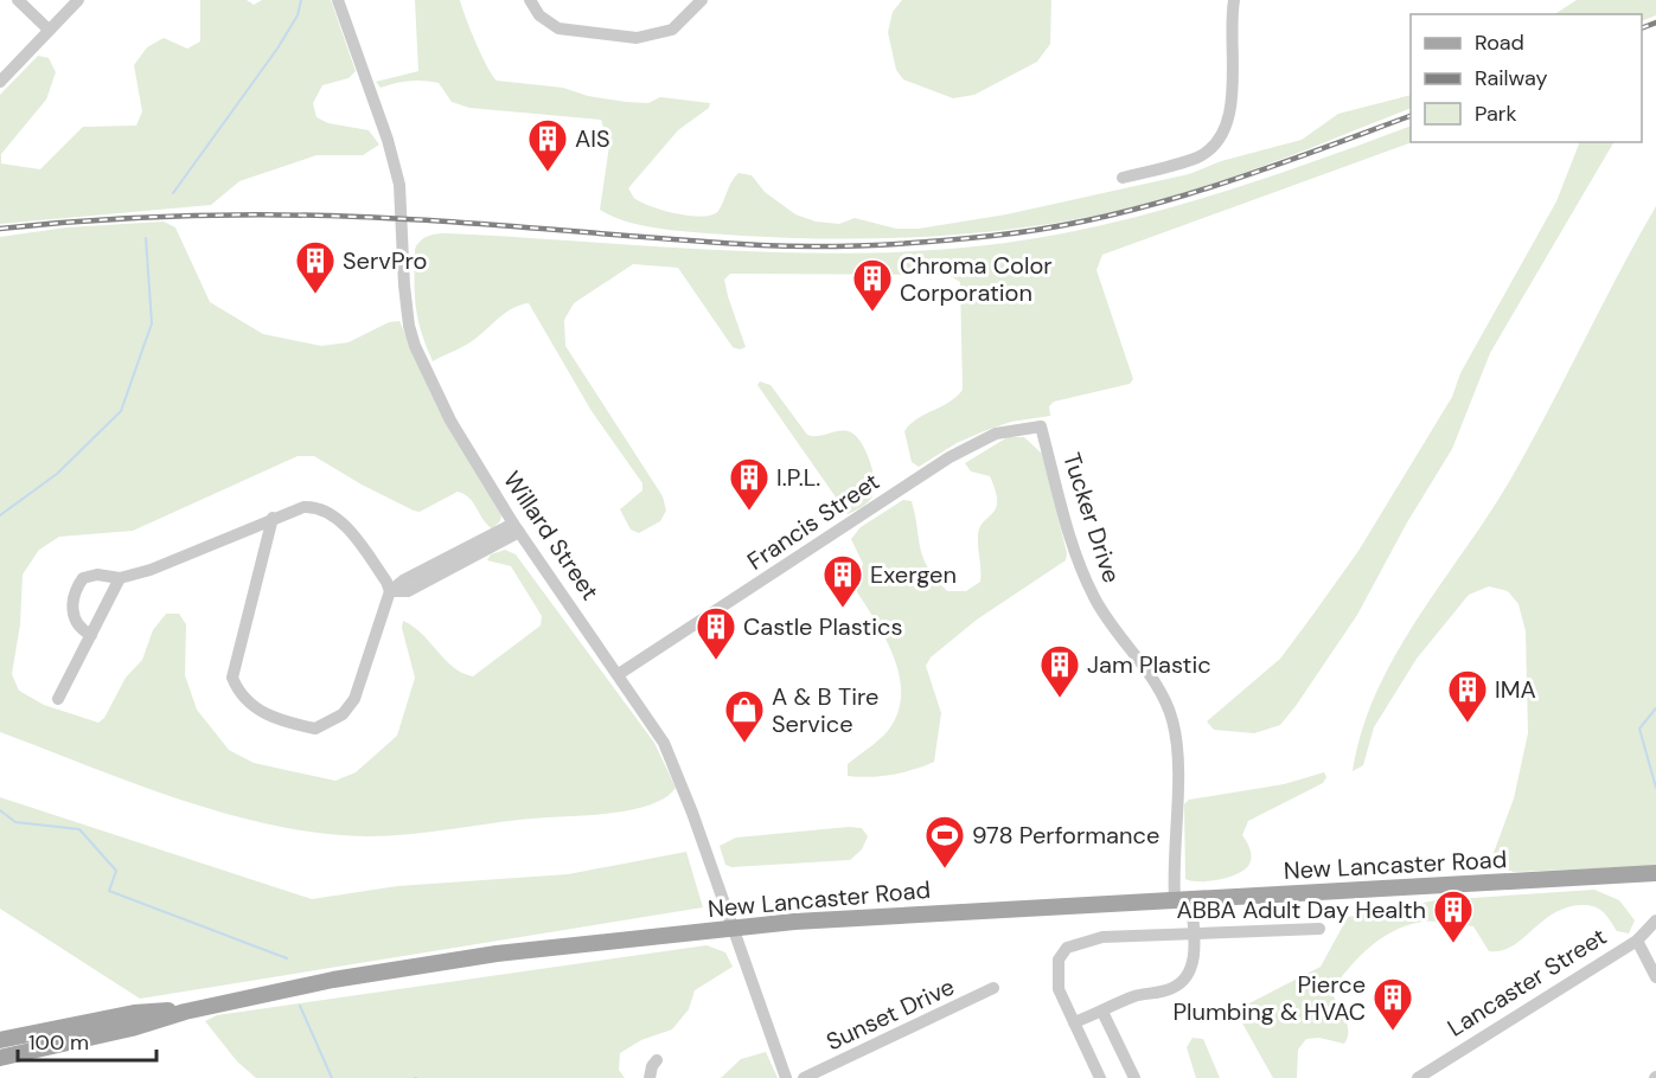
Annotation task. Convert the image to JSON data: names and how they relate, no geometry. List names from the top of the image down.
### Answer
{
  "streets": {
    "main road": ["New Lancaster Road"],
    "street": [
      "Tucker Drive",
      "Francis Street",
      "Willard Street",
      "Lancaster Street",
      "Sunset Drive"
    ]
  },
  "crossings": [
    ["Tucker Drive", "Francis Street"],
    ["Tucker Drive", "New Lancaster Road"],
    ["Francis Street", "Willard Street"],
    ["Willard Street", "New Lancaster Road"]
  ],
  "places": {
    "building": [
      "AIS",
      "ServPro",
      "Chroma Color Corporation",
      "I.P.L.",
      "Exergen",
      "Castle Plastics",
      "Jam Plastic",
      "IMA",
      "ABBA Adult Day Health",
      "Pierce Plumbing & HVAC"
    ],
    "shop": ["A & B Tire Service"],
    "sports": ["978 Performance"]
  },
  "legend": ["Road", "Railway", "Park"],
  "scale_bar": "100 m"
}
